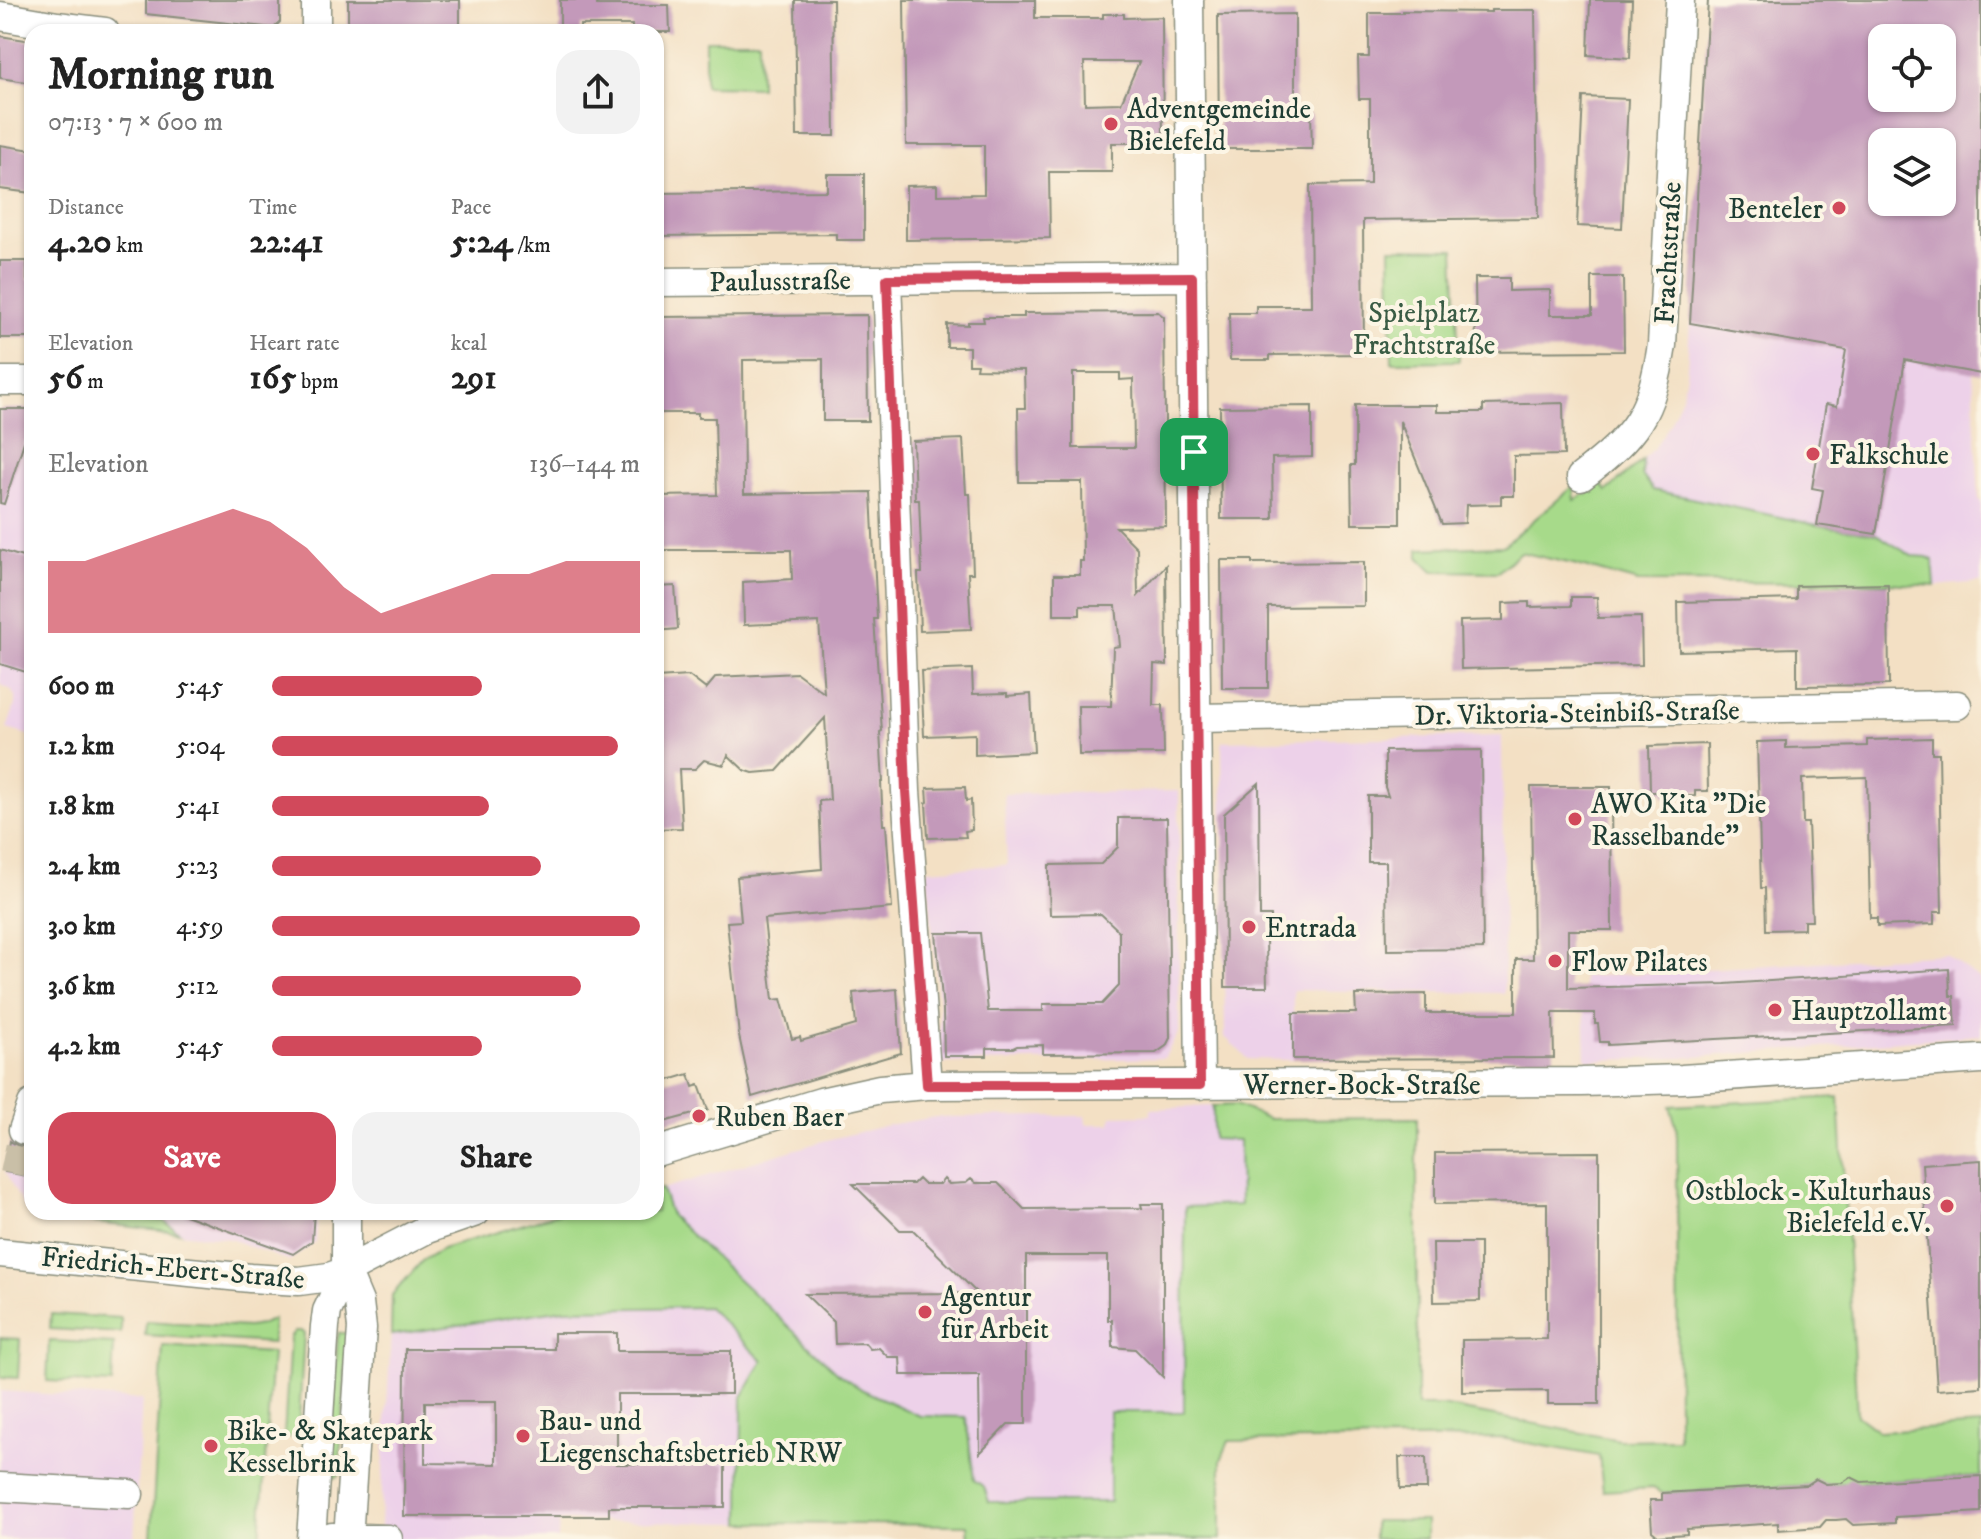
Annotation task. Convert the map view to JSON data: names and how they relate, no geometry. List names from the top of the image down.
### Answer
{
  "streets": {
    "street": [
      "Frachtstraße",
      "Paulusstraße",
      "Dr. Viktoria-Steinbiß-Straße",
      "Werner-Bock-Straße",
      "Friedrich-Ebert-Straße"
    ]
  },
  "parks": ["Spielplatz Frachtstraße"],
  "places": [
    "Adventgemeinde Bielefeld",
    "Benteler",
    "Falkschule",
    "AWO Kita \"Die Rasselbande\"",
    "Entrada",
    "Flow Pilates",
    "Hauptzollamt",
    "Ruben Baer",
    "Ostblock - Kulturhaus Bielefeld e.V.",
    "Agentur für Arbeit",
    "Bau- und Liegenschaftsbetrieb NRW",
    "Bike- & Skatepark Kesselbrink"
  ],
  "page": {
    "heading": ["Morning run", "07:13 · 7 × 600 m"],
    "stats": [
      ["Distance", "4.20 km"],
      ["Time", "22:41"],
      ["Pace", "5:24 /km"],
      ["Elevation", "56 m"],
      ["Heart rate", "165 bpm"],
      ["kcal", "291"]
    ],
    "chart": ["Elevation", "136–144 m"],
    "list": [
      {
        "name": "600 m",
        "note": "5:45"
      },
      {
        "name": "1.2 km",
        "note": "5:04"
      },
      {
        "name": "1.8 km",
        "note": "5:41"
      },
      {
        "name": "2.4 km",
        "note": "5:23"
      },
      {
        "name": "3.0 km",
        "note": "4:59"
      },
      {
        "name": "3.6 km",
        "note": "5:12"
      },
      {
        "name": "4.2 km",
        "note": "5:45"
      }
    ],
    "buttons": ["Save", "Share"]
  }
}
